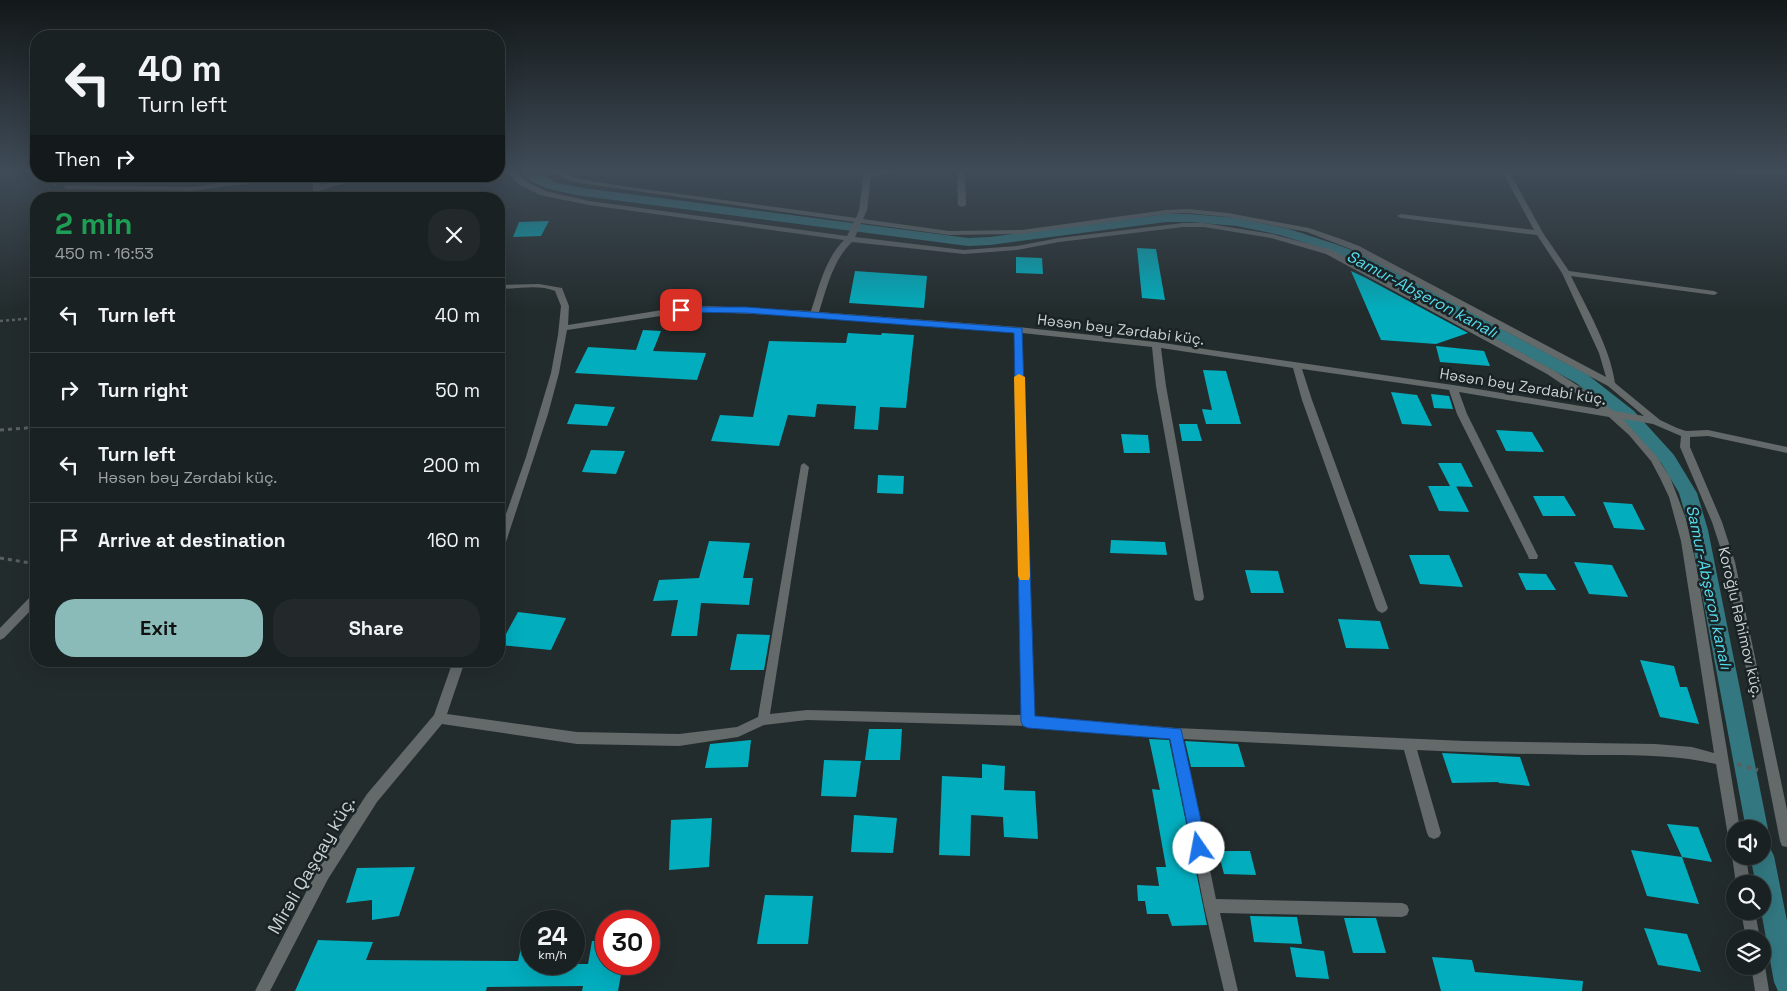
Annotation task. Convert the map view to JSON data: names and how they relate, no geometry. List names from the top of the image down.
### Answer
{
  "streets": {
    "street": ["Həsən bəy Zərdabi küç.", "Koroğlu Rəhimov küç.", "Mirəli Qaşqay küç."]
  },
  "water": ["Samur-Abşeron kanalı"],
  "page": {
    "turn": ["40 m", "Turn left"],
    "then": "Then",
    "heading": ["2 min", "450 m · 16:53"],
    "list": [
      {
        "name": "Turn left",
        "value": "40 m"
      },
      {
        "name": "Turn right",
        "value": "50 m"
      },
      {
        "name": "Turn left",
        "note": "Həsən bəy Zərdabi küç.",
        "value": "200 m"
      },
      {
        "name": "Arrive at destination",
        "value": "160 m"
      }
    ],
    "buttons": ["Exit", "Share"],
    "speed": "24 km/h",
    "limit": "30"
  }
}
